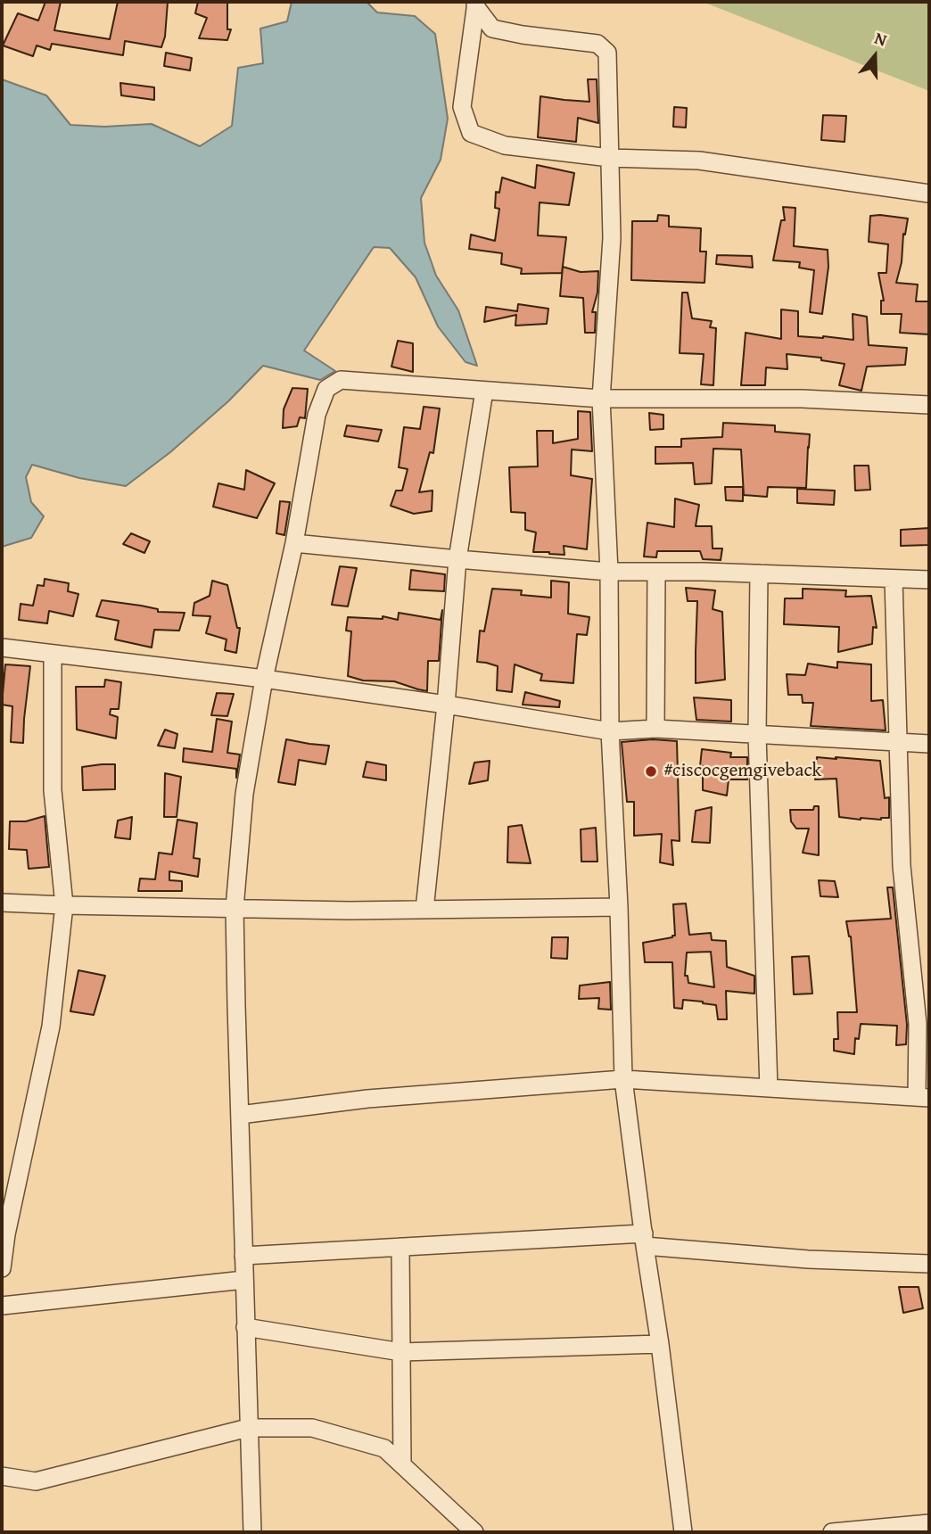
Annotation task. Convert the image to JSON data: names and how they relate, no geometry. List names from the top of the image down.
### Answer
{
  "places": ["#ciscocgemgiveback"],
  "north": "top"
}
